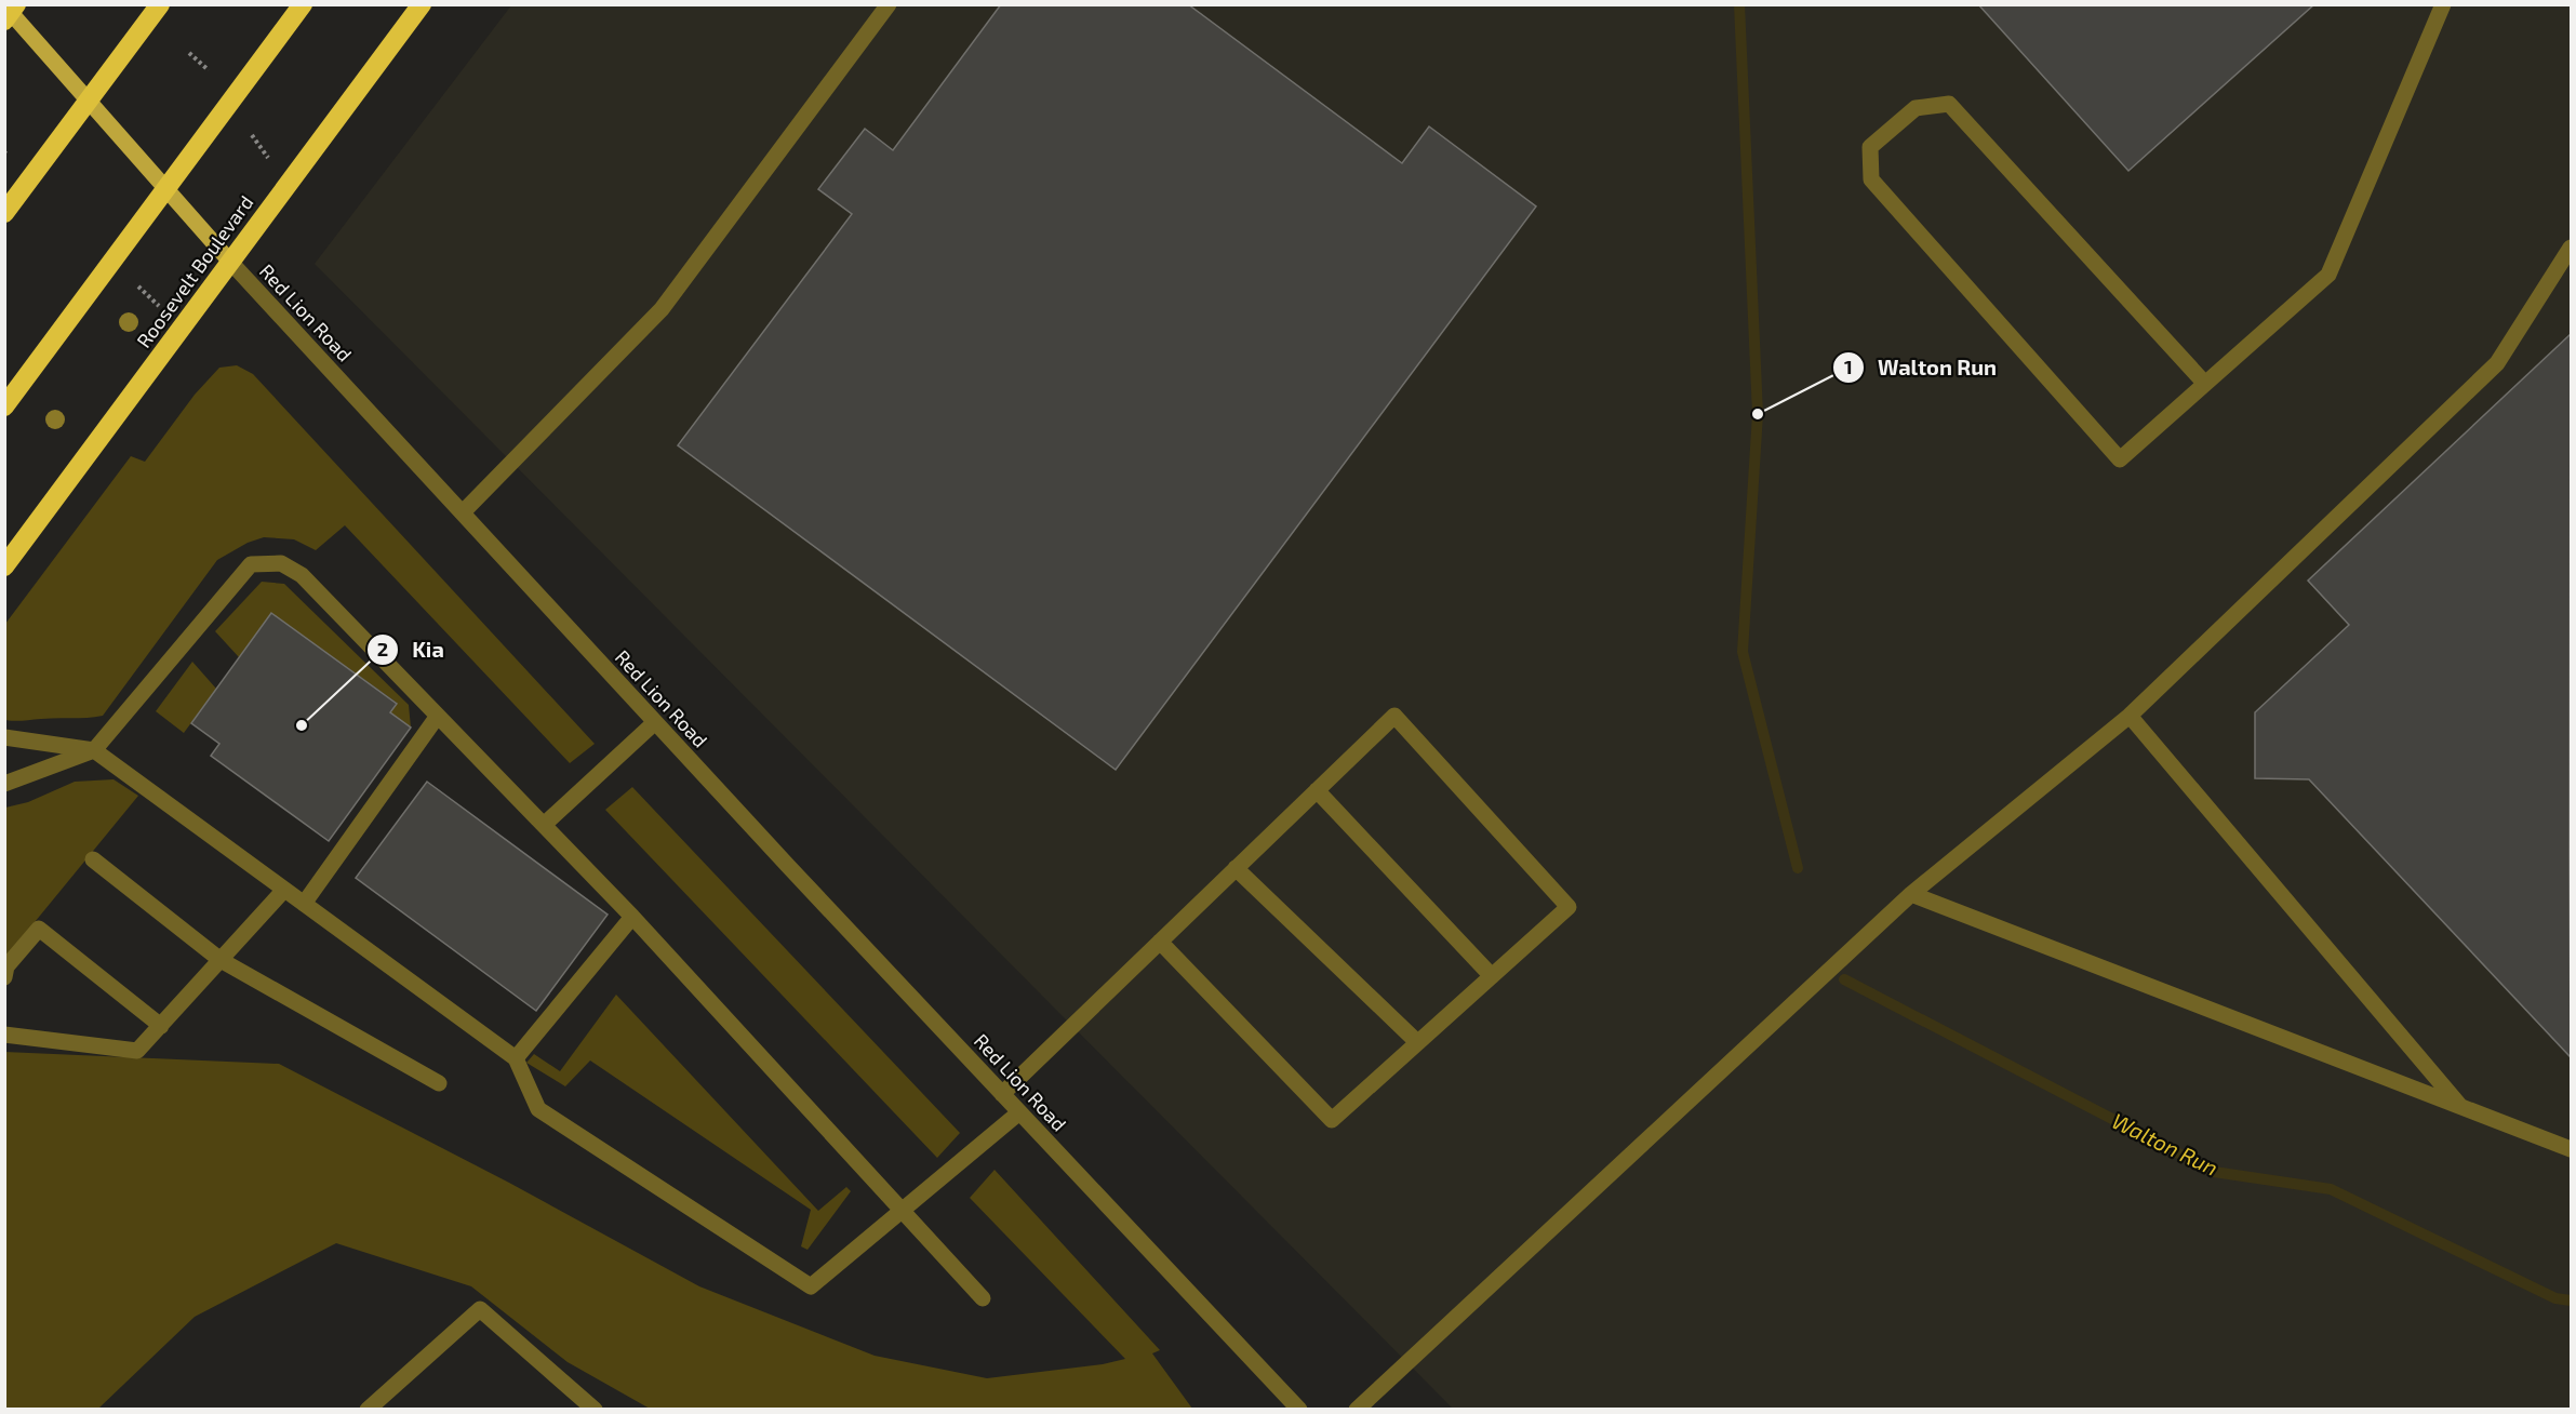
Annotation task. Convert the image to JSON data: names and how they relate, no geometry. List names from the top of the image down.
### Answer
{
  "streets": {
    "highway": ["Roosevelt Boulevard"],
    "main road": ["Red Lion Road"]
  },
  "crossings": [
    ["Roosevelt Boulevard", "Red Lion Road"]
  ],
  "water": ["Walton Run"],
  "places": ["Walton Run", "Kia"]
}
